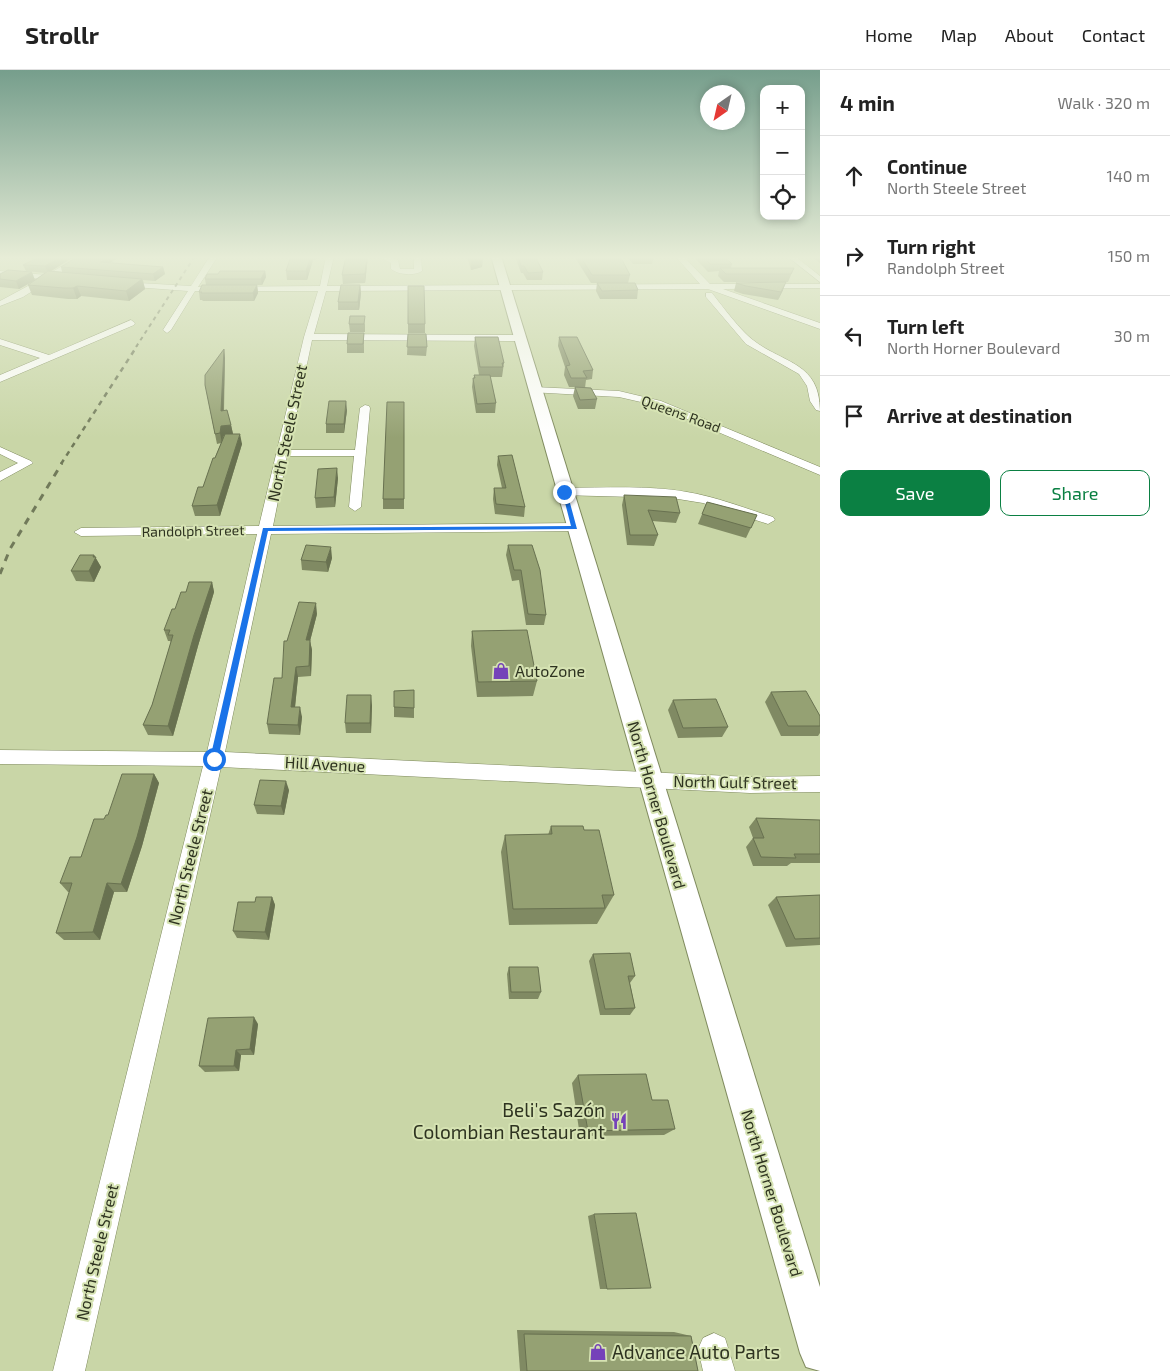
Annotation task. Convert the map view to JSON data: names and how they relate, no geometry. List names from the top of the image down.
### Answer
{
  "streets": {
    "main road": ["North Horner Boulevard"],
    "street": [
      "Queens Road",
      "North Steele Street",
      "Randolph Street",
      "Hill Avenue",
      "North Gulf Street"
    ]
  },
  "crossings": [
    ["Queens Road", "North Horner Boulevard"],
    ["North Steele Street", "Randolph Street"],
    ["North Steele Street", "Hill Avenue"],
    ["Randolph Street", "North Horner Boulevard"],
    ["Hill Avenue", "North Gulf Street"],
    ["Hill Avenue", "North Horner Boulevard"],
    ["North Gulf Street", "North Horner Boulevard"]
  ],
  "places": {
    "shop": ["AutoZone", "Advance Auto Parts"],
    "restaurant": ["Beli's Sazón Colombian Restaurant"]
  },
  "north": "bottom left",
  "page": {
    "header": "Strollr",
    "nav": [
      "Home",
      "Map",
      "About",
      "Contact"
    ],
    "heading": ["4 min", "Walk · 320 m"],
    "map_buttons": ["+", "−"],
    "list": [
      ["Continue", "North Steele Street", "140 m"],
      ["Turn right", "Randolph Street", "150 m"],
      ["Turn left", "North Horner Boulevard", "30 m"],
      "Arrive at destination"
    ],
    "buttons": ["Save", "Share"]
  }
}
